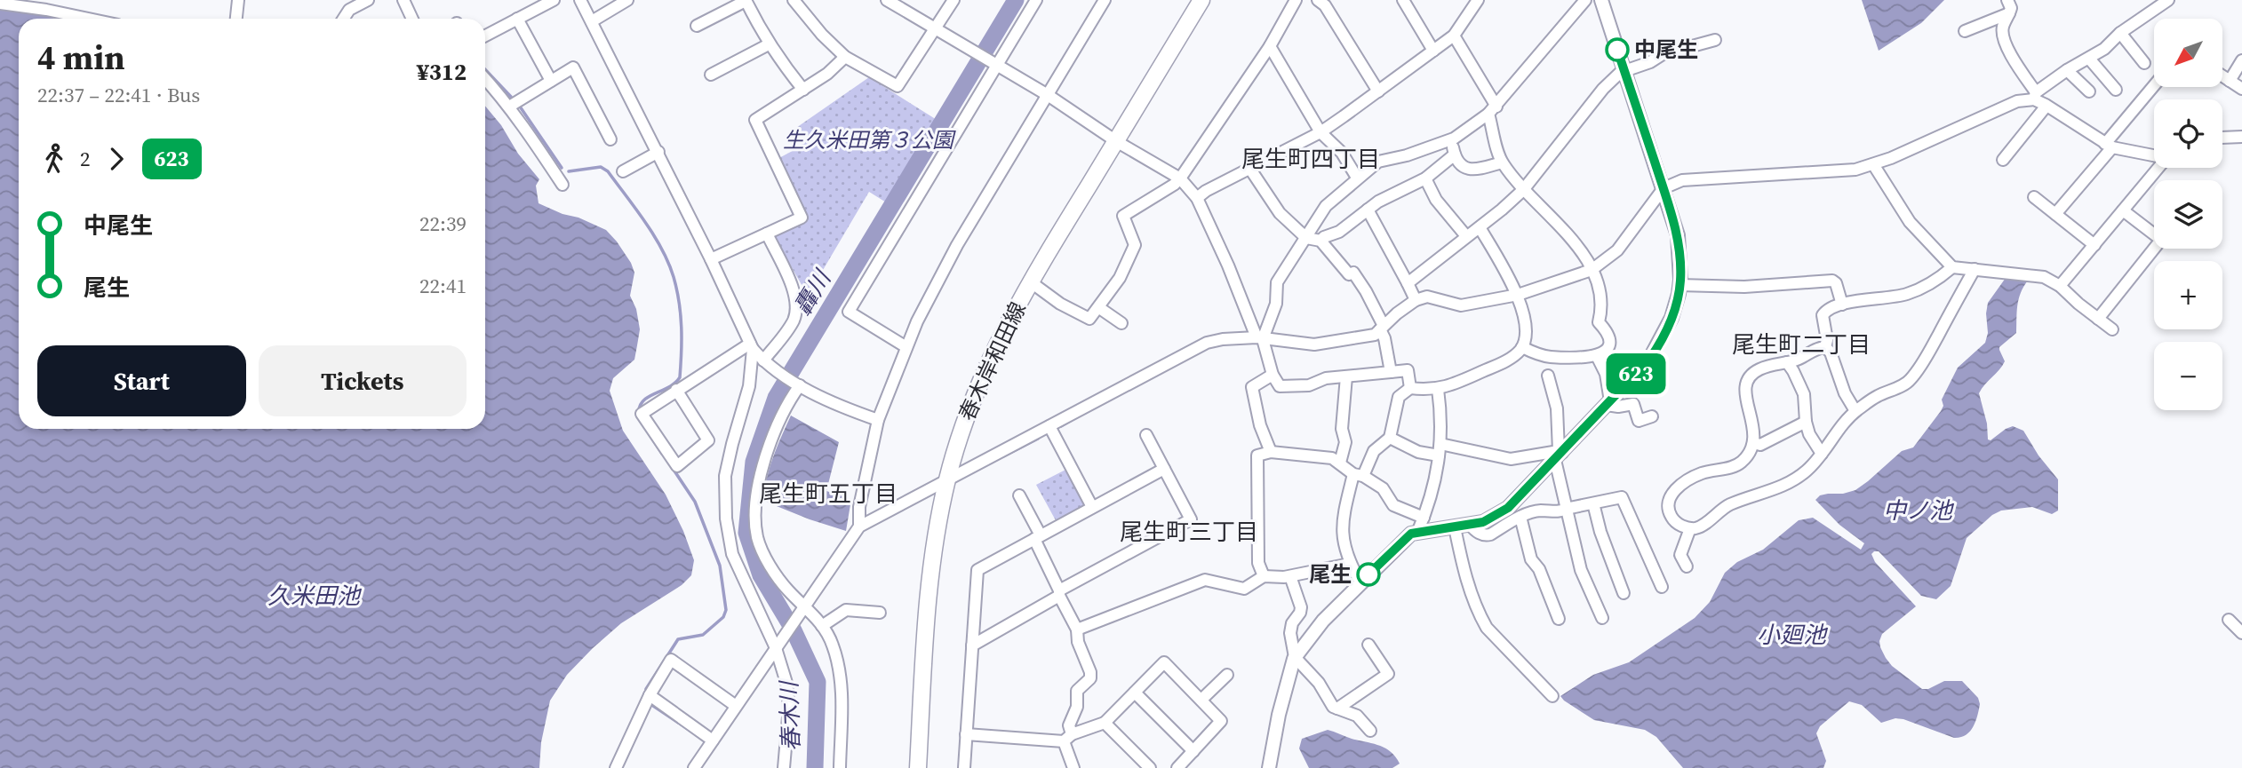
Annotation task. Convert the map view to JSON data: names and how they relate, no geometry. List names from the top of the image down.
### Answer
{
  "streets": {
    "main road": ["春木岸和田線"]
  },
  "districts": [
    "尾生町四丁目",
    "尾生町二丁目",
    "尾生町五丁目",
    "尾生町三丁目"
  ],
  "water": [
    "轟川",
    "中ノ池",
    "久米田池",
    "小廻池",
    "春木川"
  ],
  "parks": ["生久米田第３公園"],
  "places": ["中尾生", "尾生"],
  "lines": ["bus line 623"],
  "north": "bottom left",
  "page": {
    "on_map": "623",
    "map_buttons": ["+", "−"],
    "heading": ["4 min", "22:37 – 22:41 · Bus", "¥312"],
    "legs": ["2", "623"],
    "list": [
      {
        "name": "中尾生",
        "value": "22:39"
      },
      {
        "name": "尾生",
        "value": "22:41"
      }
    ],
    "buttons": ["Start", "Tickets"]
  }
}
